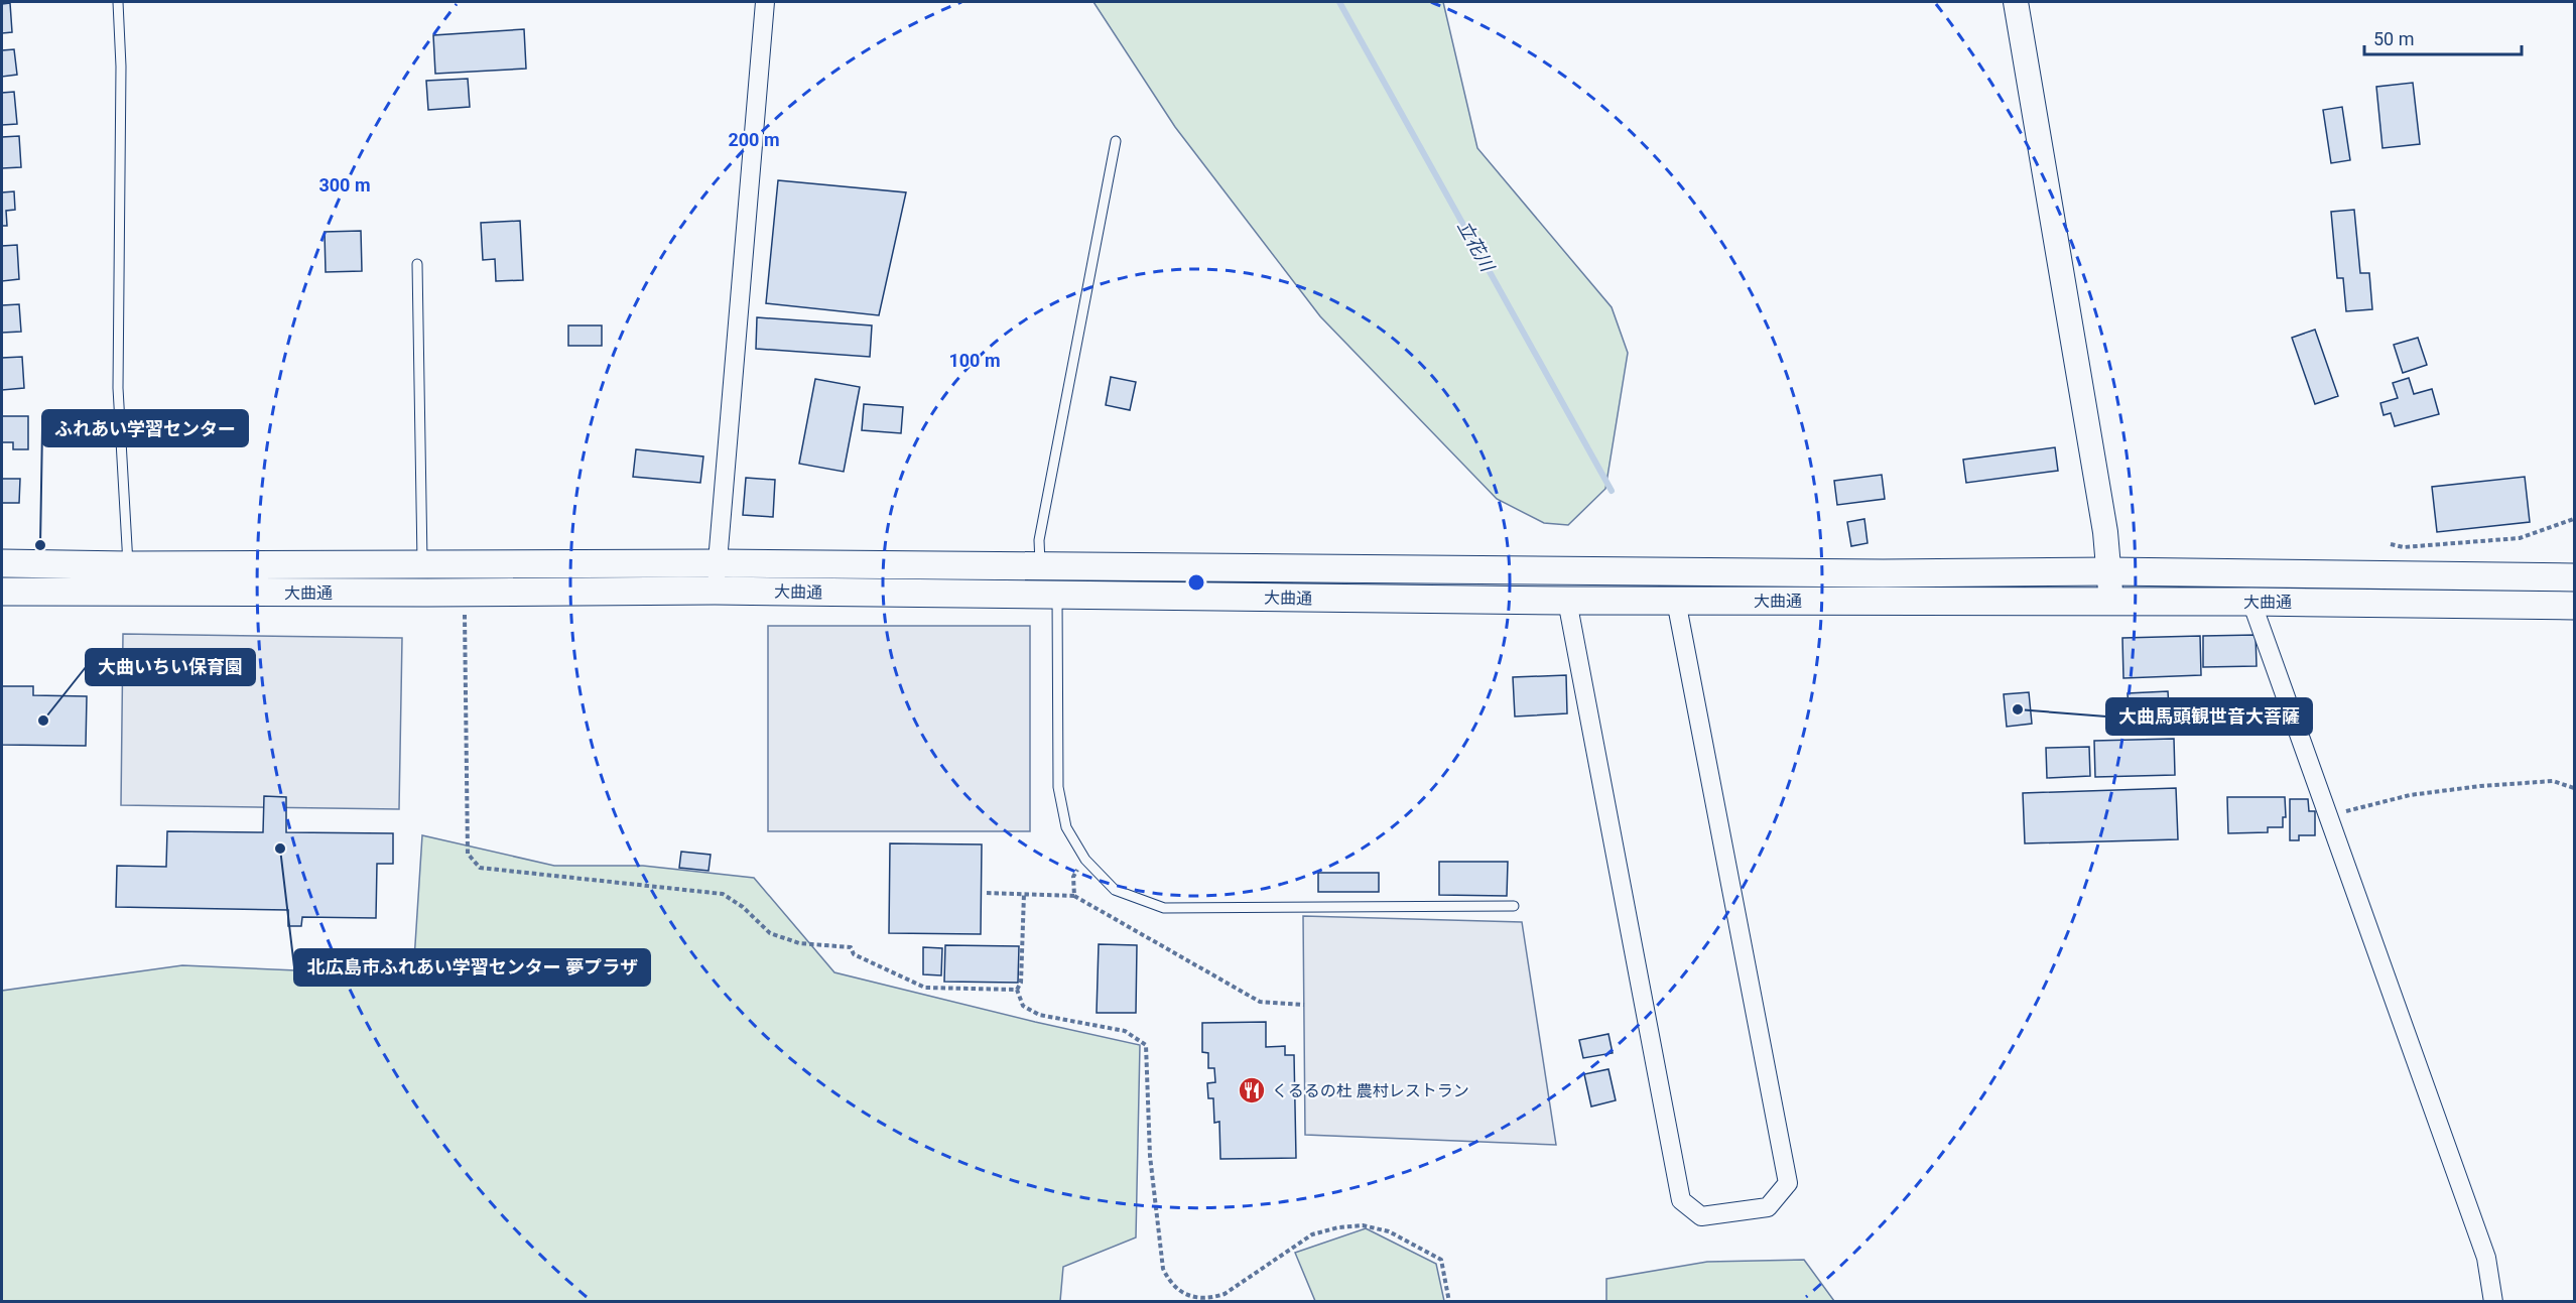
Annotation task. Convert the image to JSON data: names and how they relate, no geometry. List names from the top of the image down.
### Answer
{
  "streets": {
    "main road": ["大曲通"]
  },
  "water": ["立花川"],
  "places": {
    "other": [
      "ふれあい学習センター",
      "大曲馬頭観世音大菩薩",
      "大曲いちい保育園",
      "北広島市ふれあい学習センター 夢プラザ"
    ],
    "restaurant": ["くるるの杜 農村レストラン"]
  },
  "scale_bar": "50 m",
  "rings": ["200 m", "300 m", "100 m"]
}
